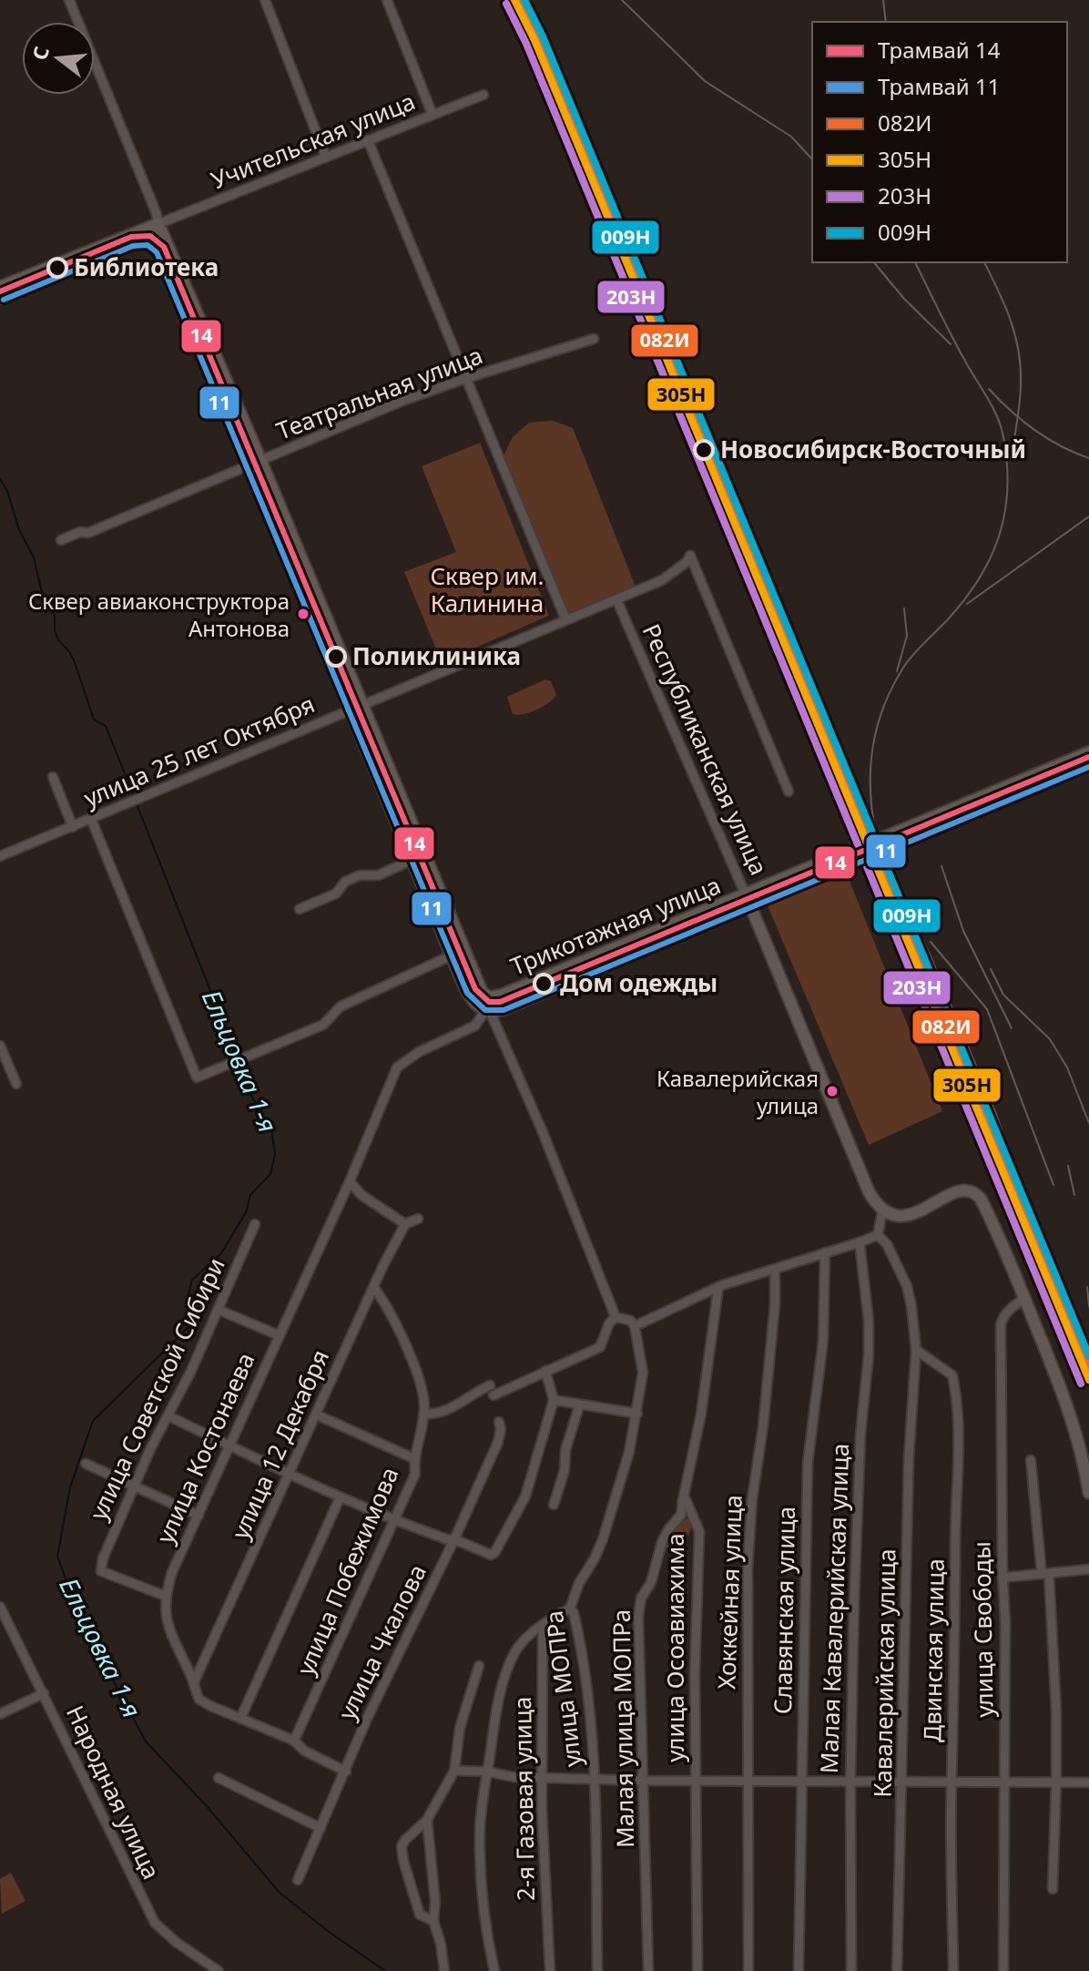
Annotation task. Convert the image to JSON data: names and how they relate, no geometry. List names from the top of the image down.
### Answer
{
  "streets": {
    "main road": ["Учительская улица", "Республиканская улица", "Трикотажная улица"],
    "street": [
      "Театральная улица",
      "улица 25 лет Октября",
      "улица Советской Сибири",
      "улица 12 Декабря",
      "улица Костонаева",
      "улица Побежимова",
      "Хоккейная улица",
      "Малая Кавалерийская улица",
      "Славянская улица",
      "улица Свободы",
      "улица Чкалова",
      "улица Осоавиахима",
      "Двинская улица",
      "Кавалерийская улица",
      "улица МОПРа",
      "Малая улица МОПРа",
      "Народная улица",
      "2-я Газовая улица"
    ]
  },
  "crossings": [
    ["Республиканская улица", "улица 25 лет Октября"],
    ["Республиканская улица", "Трикотажная улица"],
    ["Трикотажная улица", "улица Костонаева"],
    ["улица Советской Сибири", "улица Костонаева"],
    ["улица 12 Декабря", "улица Костонаева"],
    ["улица 12 Декабря", "улица Побежимова"],
    ["улица Костонаева", "улица Побежимова"],
    ["улица Костонаева", "улица Чкалова"],
    ["улица Осоавиахима", "Малая улица МОПРа"],
    ["Двинская улица", "Кавалерийская улица"]
  ],
  "water": ["Ельцовка 1-я"],
  "parks": ["Сквер им. Калинина"],
  "places": [
    "Библиотека",
    "Новосибирск-Восточный",
    "Сквер авиаконструктора Антонова",
    "Поликлиника",
    "Дом одежды",
    "Кавалерийская улица"
  ],
  "lines": [
    "transit line 082И",
    "transit line 305Н",
    "transit line 009Н",
    "transit line 203Н",
    "tram line 14",
    "tram line 11"
  ],
  "legend": [
    "Трамвай 14",
    "Трамвай 11",
    "082И",
    "305Н",
    "203Н",
    "009Н"
  ],
  "north": "left"
}
